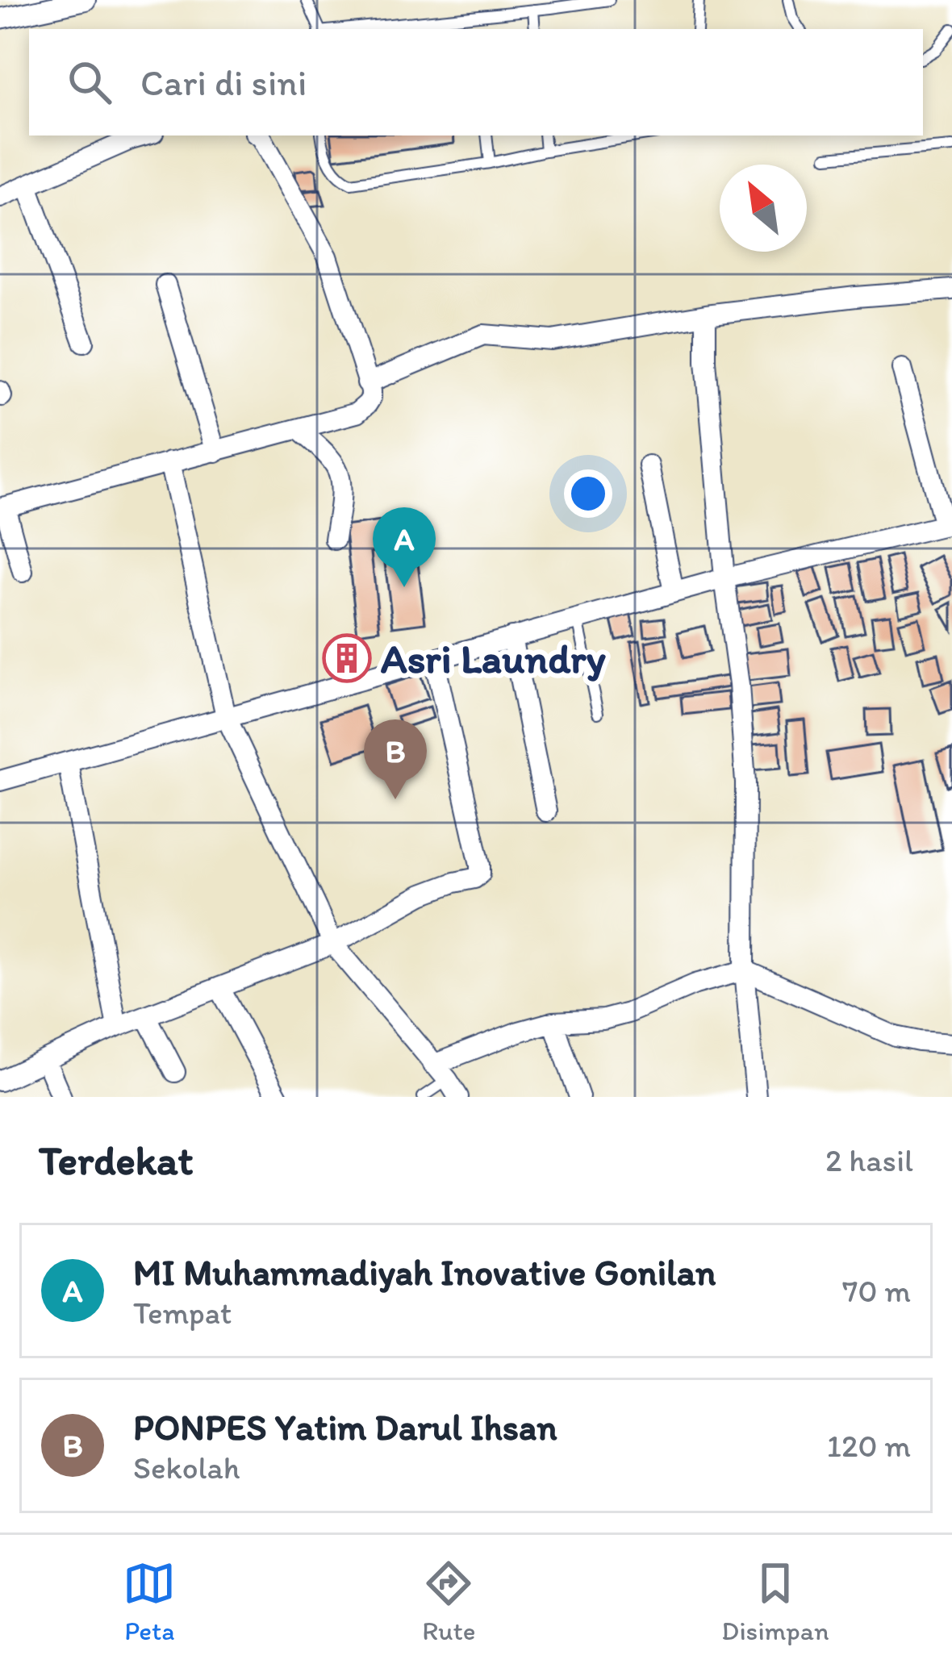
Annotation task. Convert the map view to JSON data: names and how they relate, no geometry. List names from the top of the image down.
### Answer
{
  "places": {
    "building": ["Asri Laundry"]
  },
  "north": "top left",
  "page": {
    "search": "Cari di sini",
    "pins": ["A", "B"],
    "heading": ["Terdekat", "2 hasil"],
    "list": [
      {
        "mark": "A",
        "name": "MI Muhammadiyah Inovative Gonilan",
        "note": "Tempat",
        "value": "70 m"
      },
      {
        "mark": "B",
        "name": "PONPES Yatim Darul Ihsan",
        "note": "Sekolah",
        "value": "120 m"
      }
    ],
    "nav": ["Peta", "Rute", "Disimpan"]
  }
}
